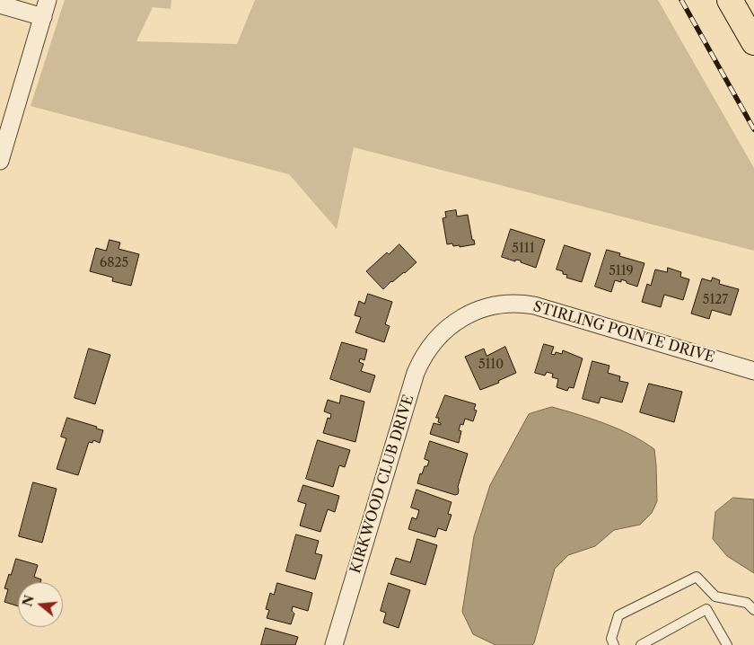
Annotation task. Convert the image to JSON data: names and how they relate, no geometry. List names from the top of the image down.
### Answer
{
  "streets": {
    "street": ["STIRLING POINTE DRIVE", "KIRKWOOD CLUB DRIVE"]
  },
  "crossings": [
    ["STIRLING POINTE DRIVE", "KIRKWOOD CLUB DRIVE"]
  ],
  "house_numbers": [
    "5111",
    "6825",
    "5119",
    "5127",
    "5110"
  ],
  "north": "left"
}
